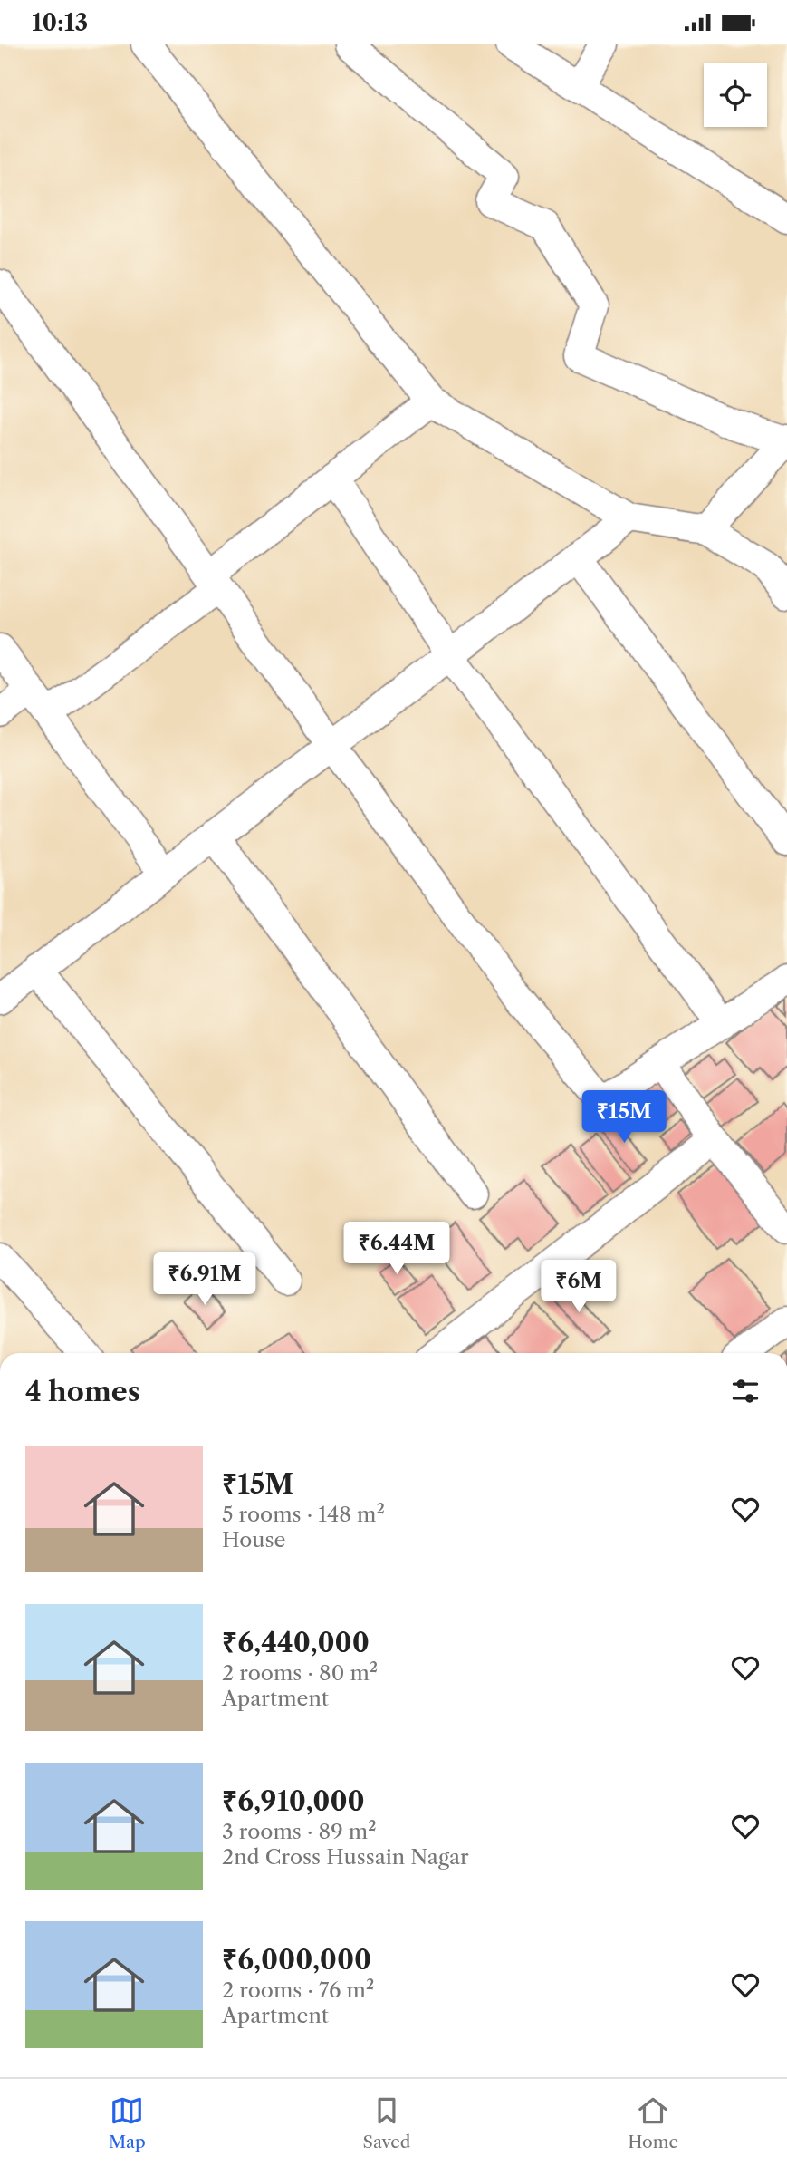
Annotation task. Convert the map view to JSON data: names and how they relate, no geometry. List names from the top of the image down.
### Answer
{
  "page": {
    "status": "10:13",
    "price": [
      "₹15M",
      "₹6.44M",
      "₹6.91M",
      "₹6M"
    ],
    "heading": "4 homes",
    "list": [
      {
        "name": "₹15M",
        "note": "5 rooms · 148 m² · House"
      },
      {
        "name": "₹6,440,000",
        "note": "2 rooms · 80 m² · Apartment"
      },
      {
        "name": "₹6,910,000",
        "note": "3 rooms · 89 m² · 2nd Cross Hussain Nagar"
      },
      {
        "name": "₹6,000,000",
        "note": "2 rooms · 76 m² · Apartment"
      }
    ],
    "tabs": ["Map", "Saved", "Home"]
  }
}
